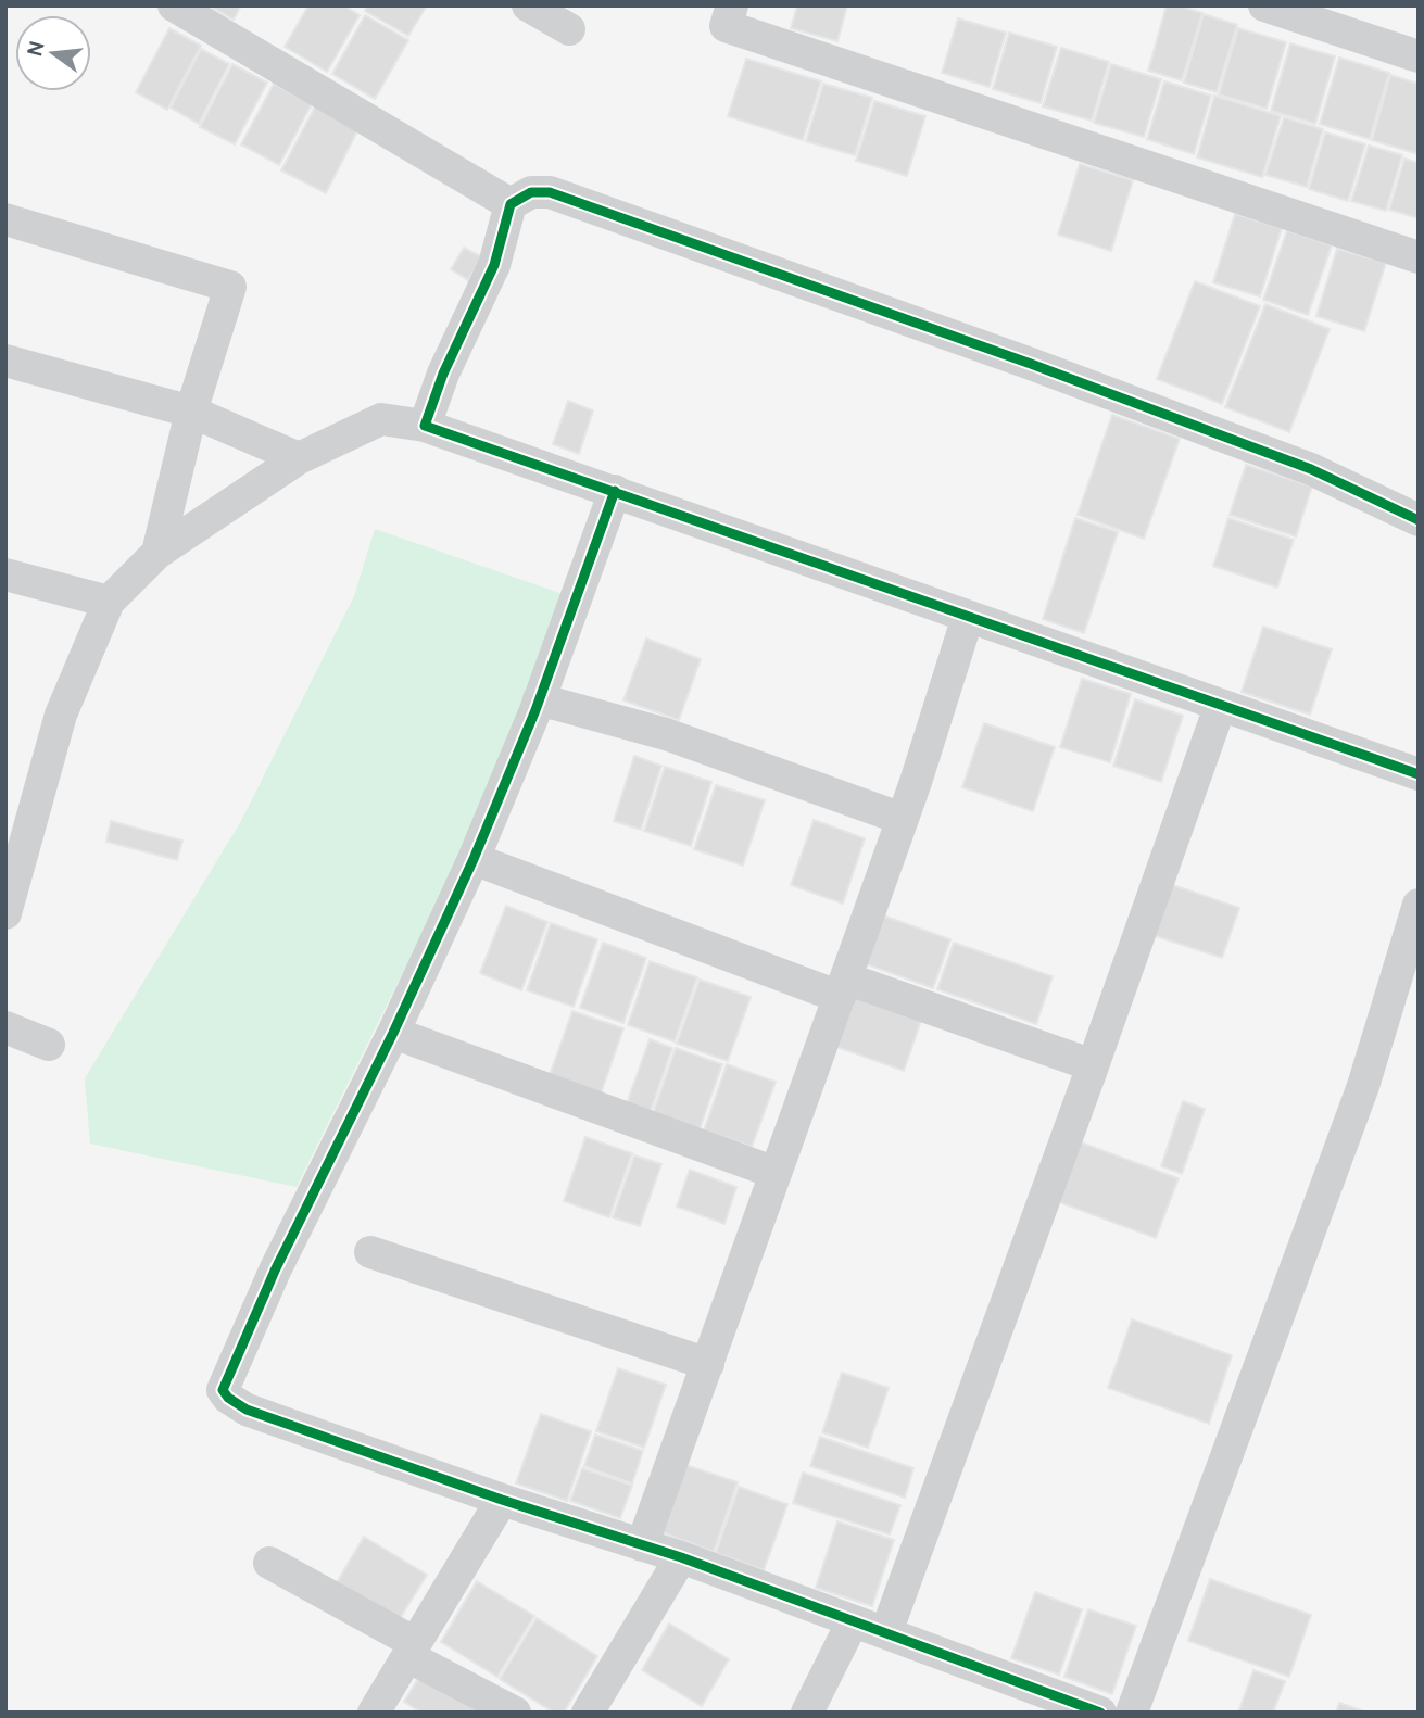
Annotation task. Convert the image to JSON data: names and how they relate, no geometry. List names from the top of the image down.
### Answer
{
  "north": "left"
}
